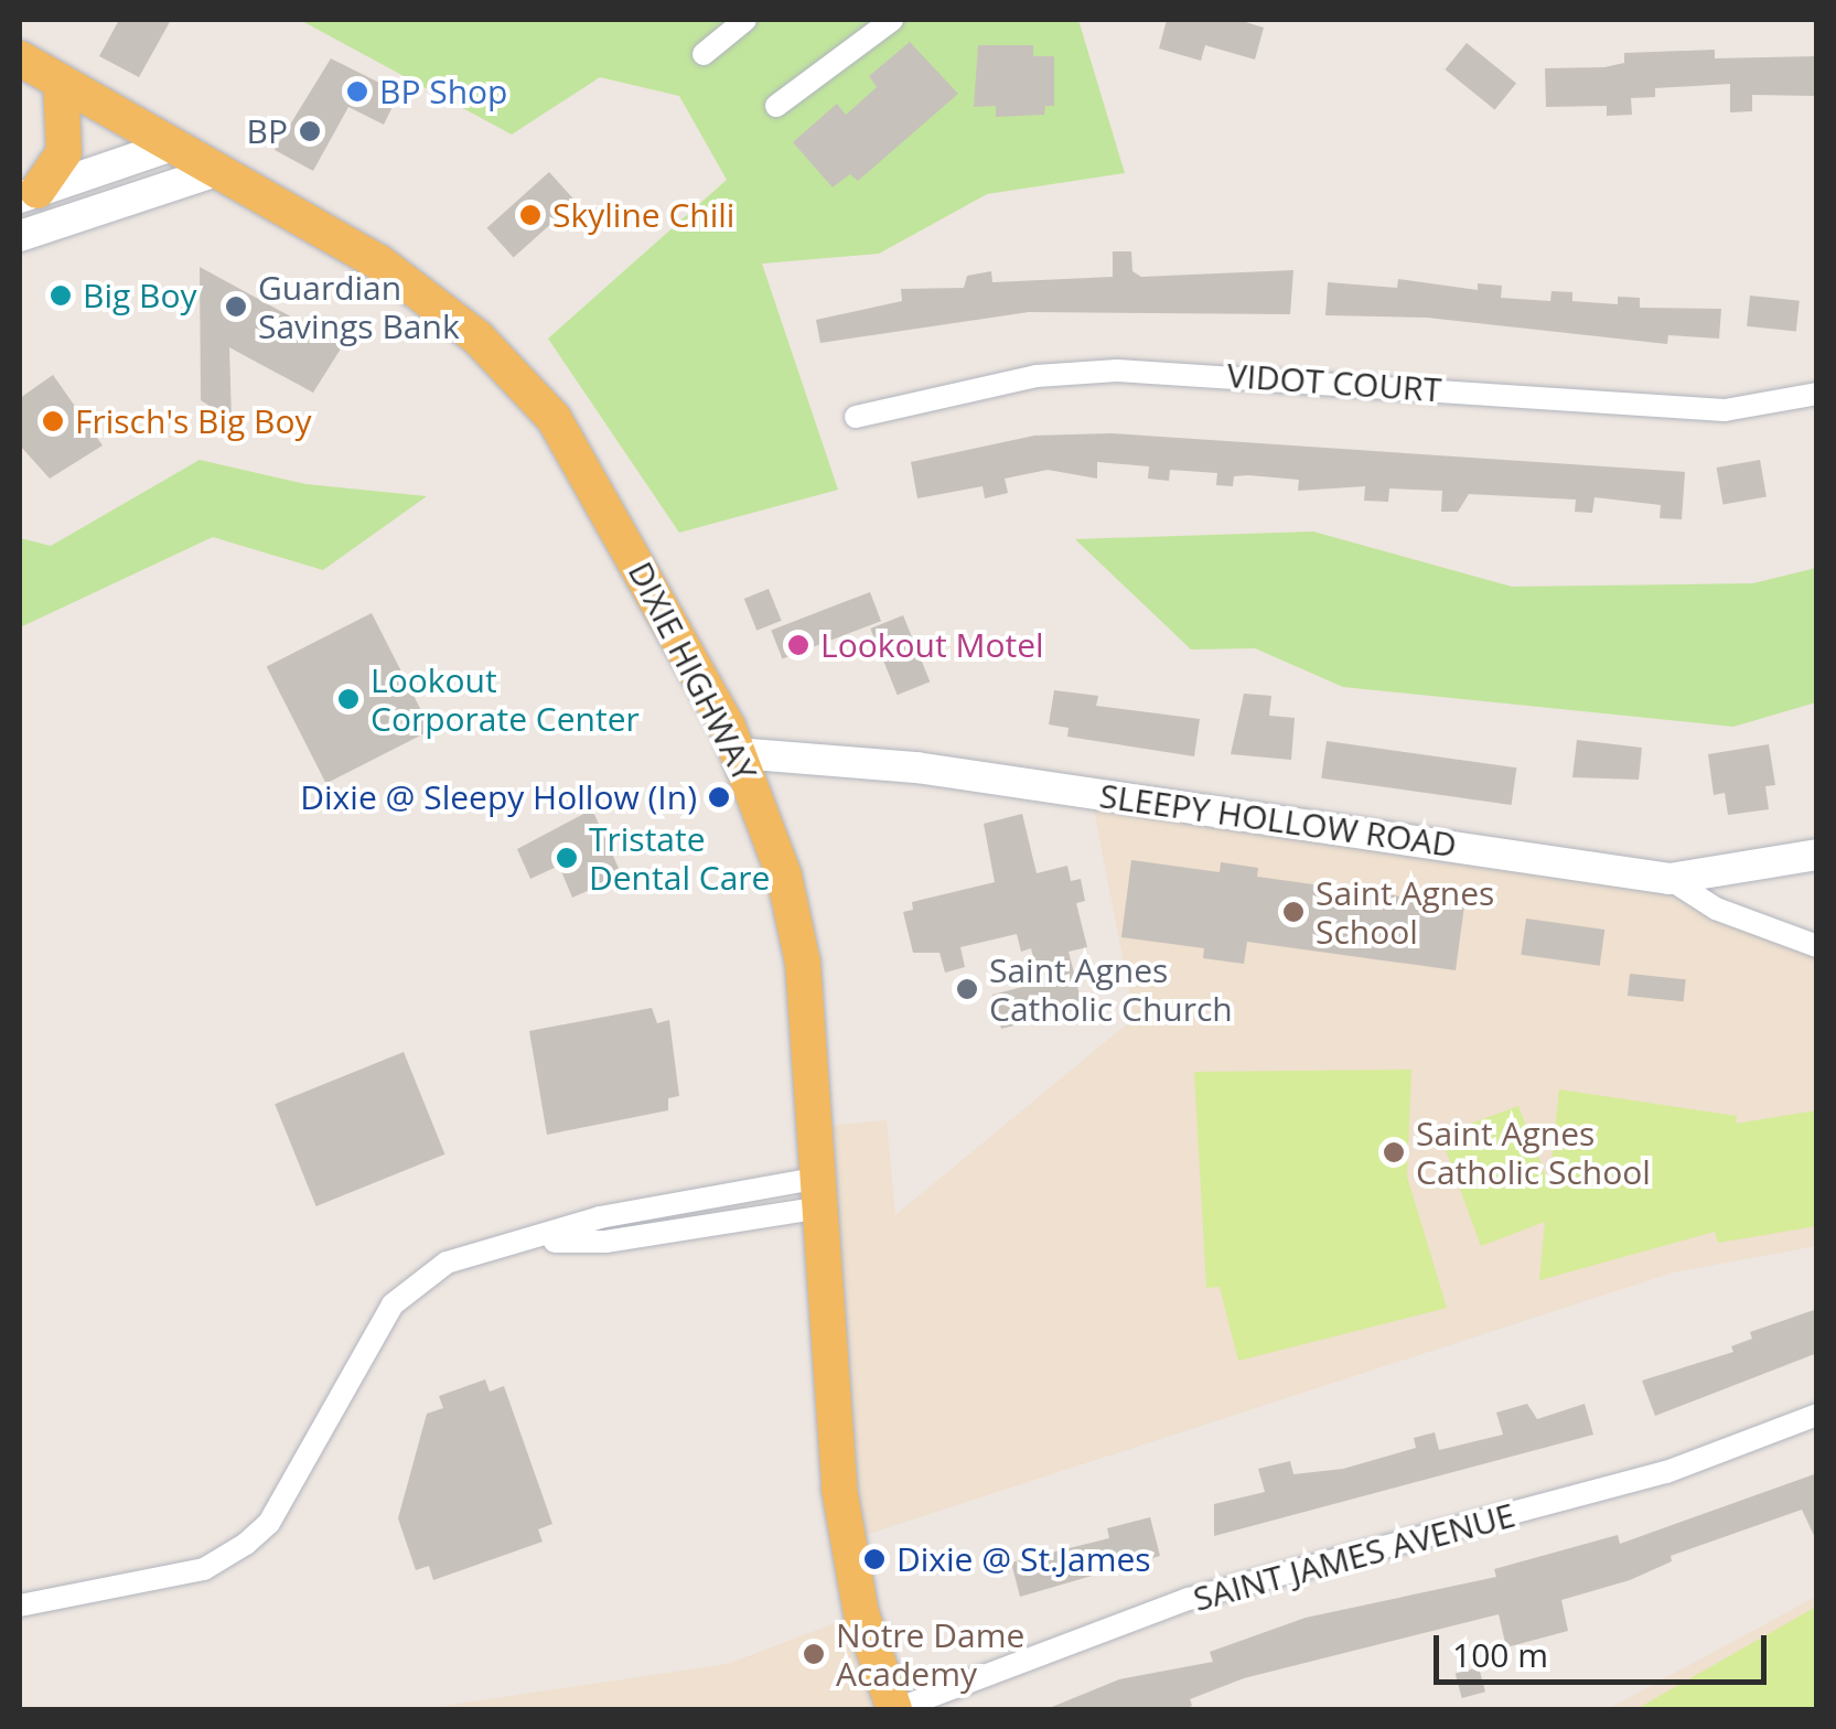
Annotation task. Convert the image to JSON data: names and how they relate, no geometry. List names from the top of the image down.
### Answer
{
  "streets": {
    "main road": ["DIXIE HIGHWAY", "SLEEPY HOLLOW ROAD"],
    "street": ["VIDOT COURT", "SAINT JAMES AVENUE"]
  },
  "crossings": [
    ["DIXIE HIGHWAY", "SLEEPY HOLLOW ROAD"],
    ["DIXIE HIGHWAY", "SAINT JAMES AVENUE"]
  ],
  "places": [
    "BP Shop",
    "BP",
    "Skyline Chili",
    "Big Boy",
    "Guardian Savings Bank",
    "Frisch's Big Boy",
    "Lookout Motel",
    "Lookout Corporate Center",
    "Dixie @ Sleepy Hollow (In)",
    "Tristate Dental Care",
    "Saint Agnes School",
    "Saint Agnes Catholic Church",
    "Saint Agnes Catholic School",
    "Dixie @ St.James",
    "Notre Dame Academy"
  ],
  "scale_bar": "100 m"
}
